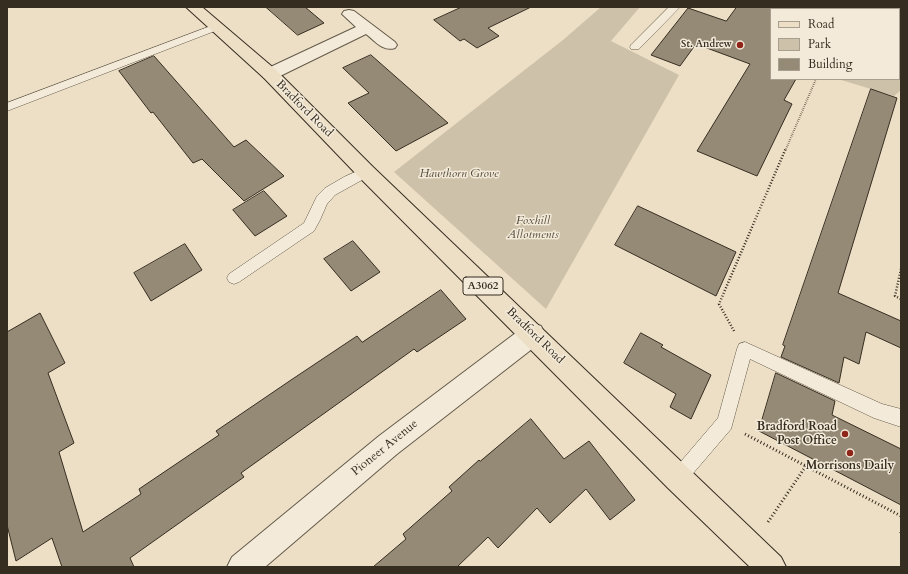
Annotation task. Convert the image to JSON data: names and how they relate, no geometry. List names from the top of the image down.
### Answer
{
  "streets": {
    "main road": ["Bradford Road", "A3062"],
    "street": ["Pioneer Avenue"]
  },
  "crossings": [
    ["Bradford Road", "Pioneer Avenue"]
  ],
  "parks": ["Hawthorn Grove", "Foxhill Allotments"],
  "places": ["St. Andrew", "Bradford Road Post Office", "Morrisons Daily"],
  "legend": ["Road", "Park", "Building"]
}
